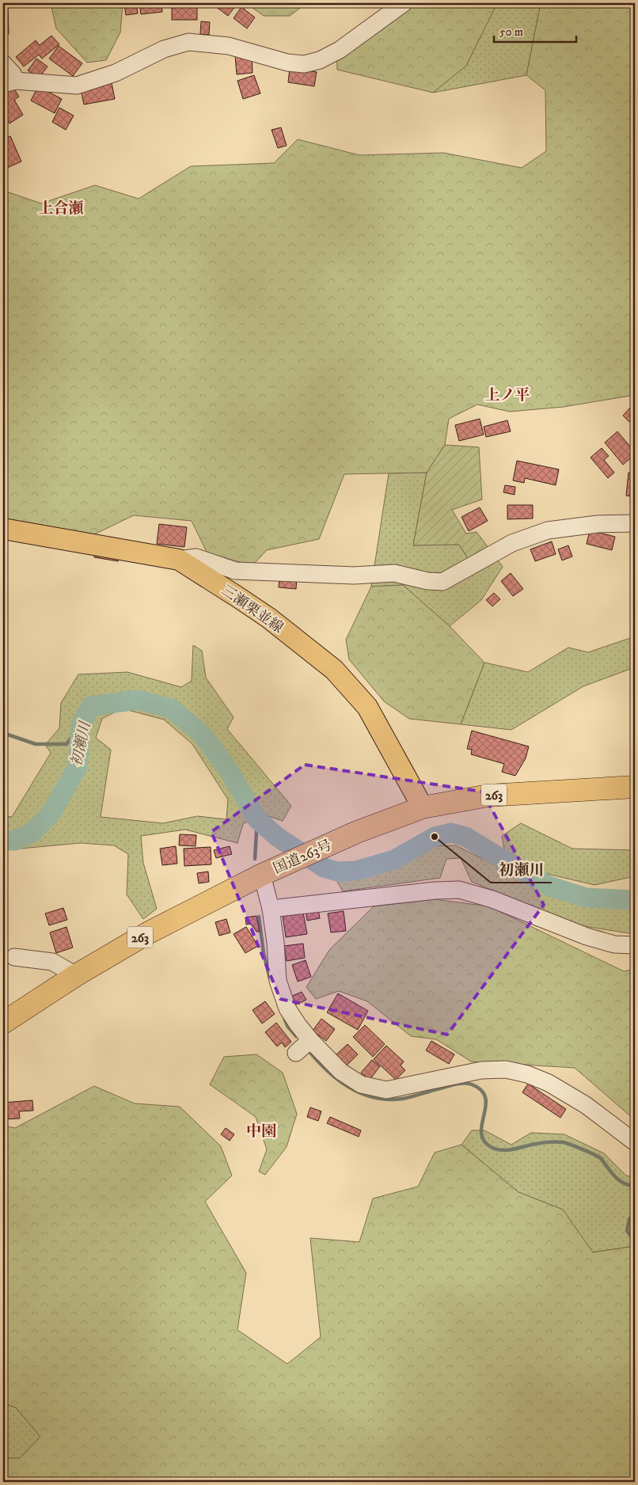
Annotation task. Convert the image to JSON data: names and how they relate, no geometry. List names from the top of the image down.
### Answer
{
  "streets": {
    "highway": ["263", "国道263号"],
    "main road": ["三瀬栗並線"]
  },
  "crossings": [
    ["三瀬栗並線", "国道263号"]
  ],
  "districts": ["上合瀬", "上ノ平", "中園"],
  "water": ["初瀬川"],
  "places": ["初瀬川"],
  "scale_bar": "50 m"
}
